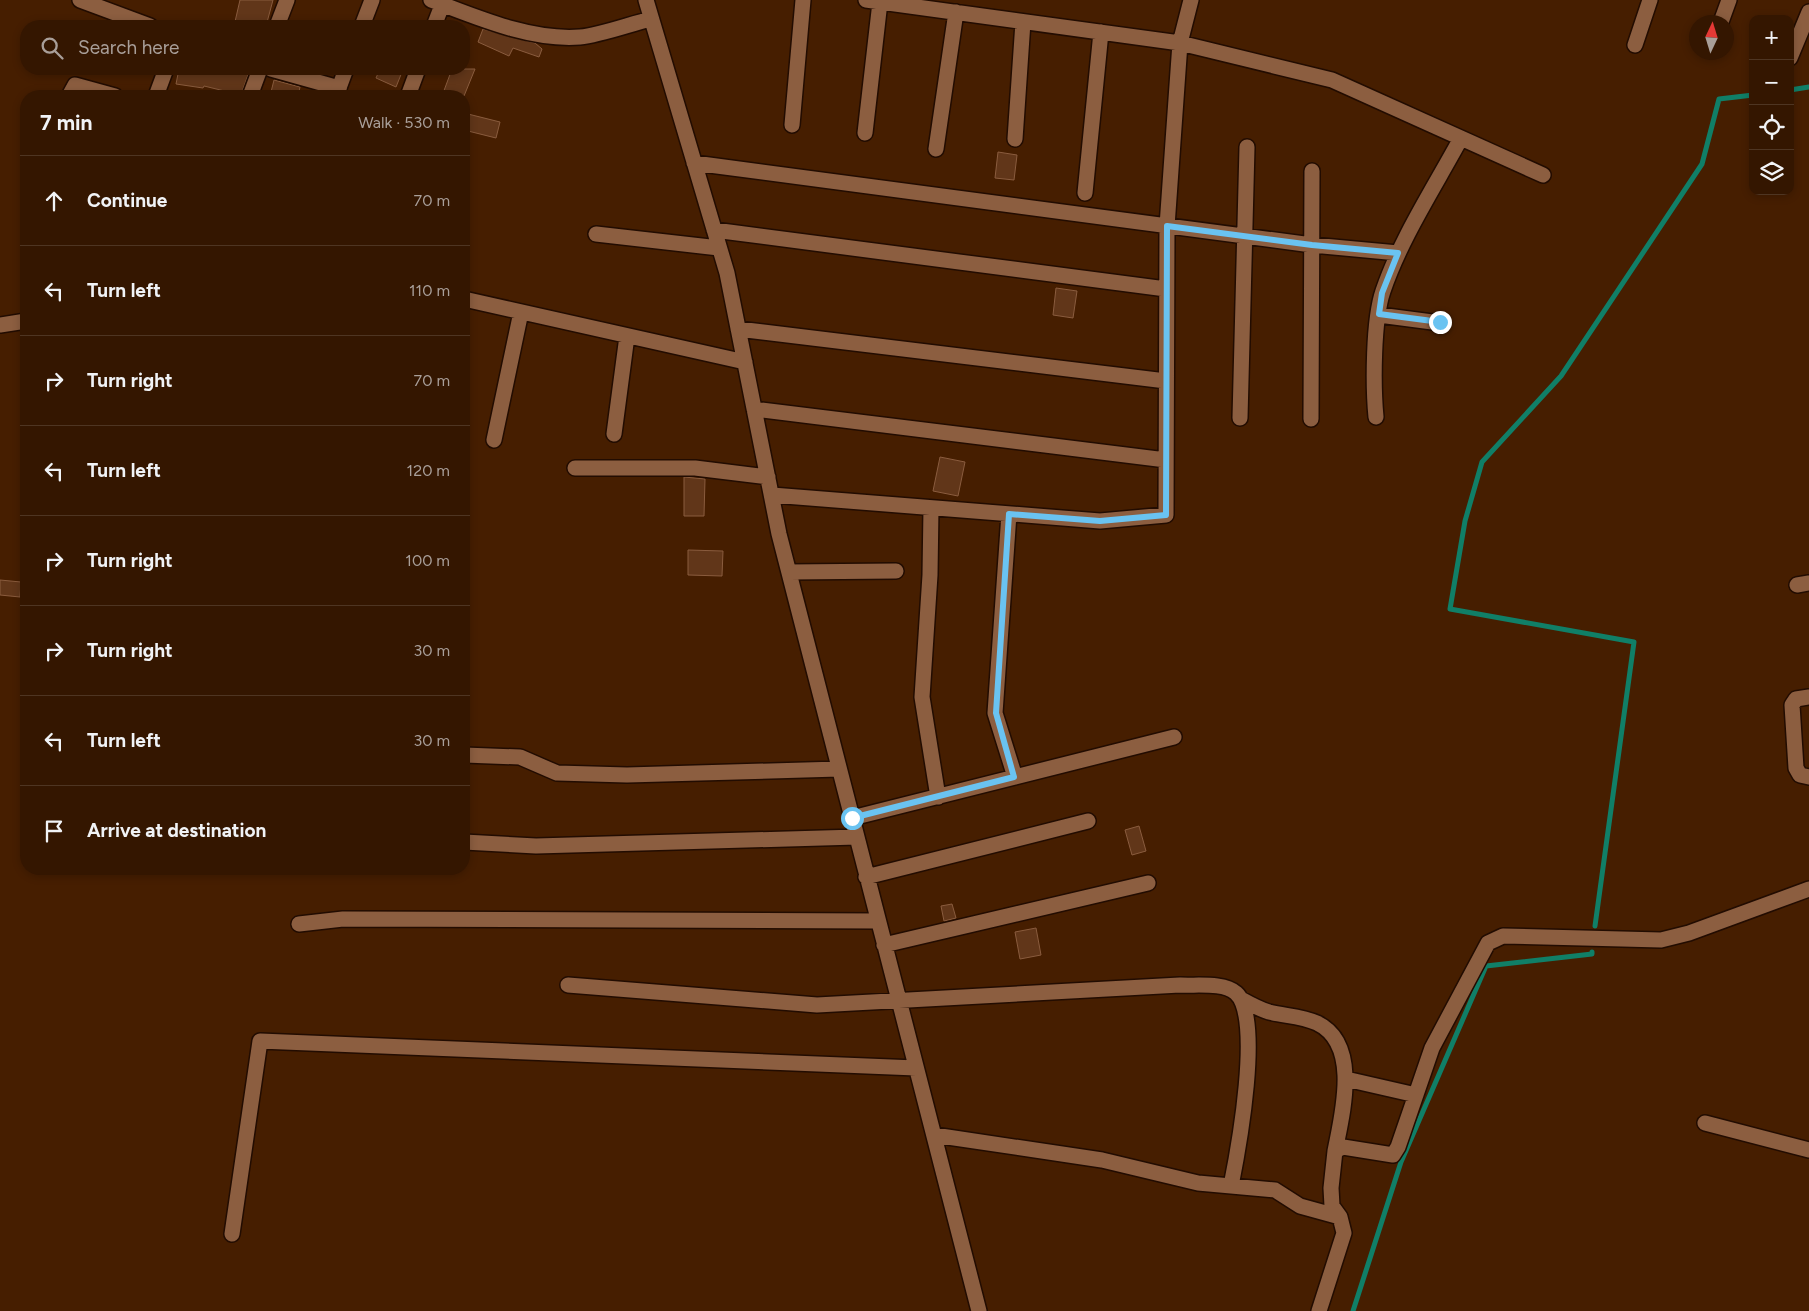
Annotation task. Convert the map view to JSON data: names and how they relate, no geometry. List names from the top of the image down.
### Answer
{
  "north": "top",
  "page": {
    "map_buttons": ["+", "−"],
    "search": "Search here",
    "heading": ["7 min", "Walk · 530 m"],
    "list": [
      ["Continue", "70 m"],
      ["Turn left", "110 m"],
      ["Turn right", "70 m"],
      ["Turn left", "120 m"],
      ["Turn right", "100 m"],
      ["Turn right", "30 m"],
      ["Turn left", "30 m"],
      "Arrive at destination"
    ]
  }
}
